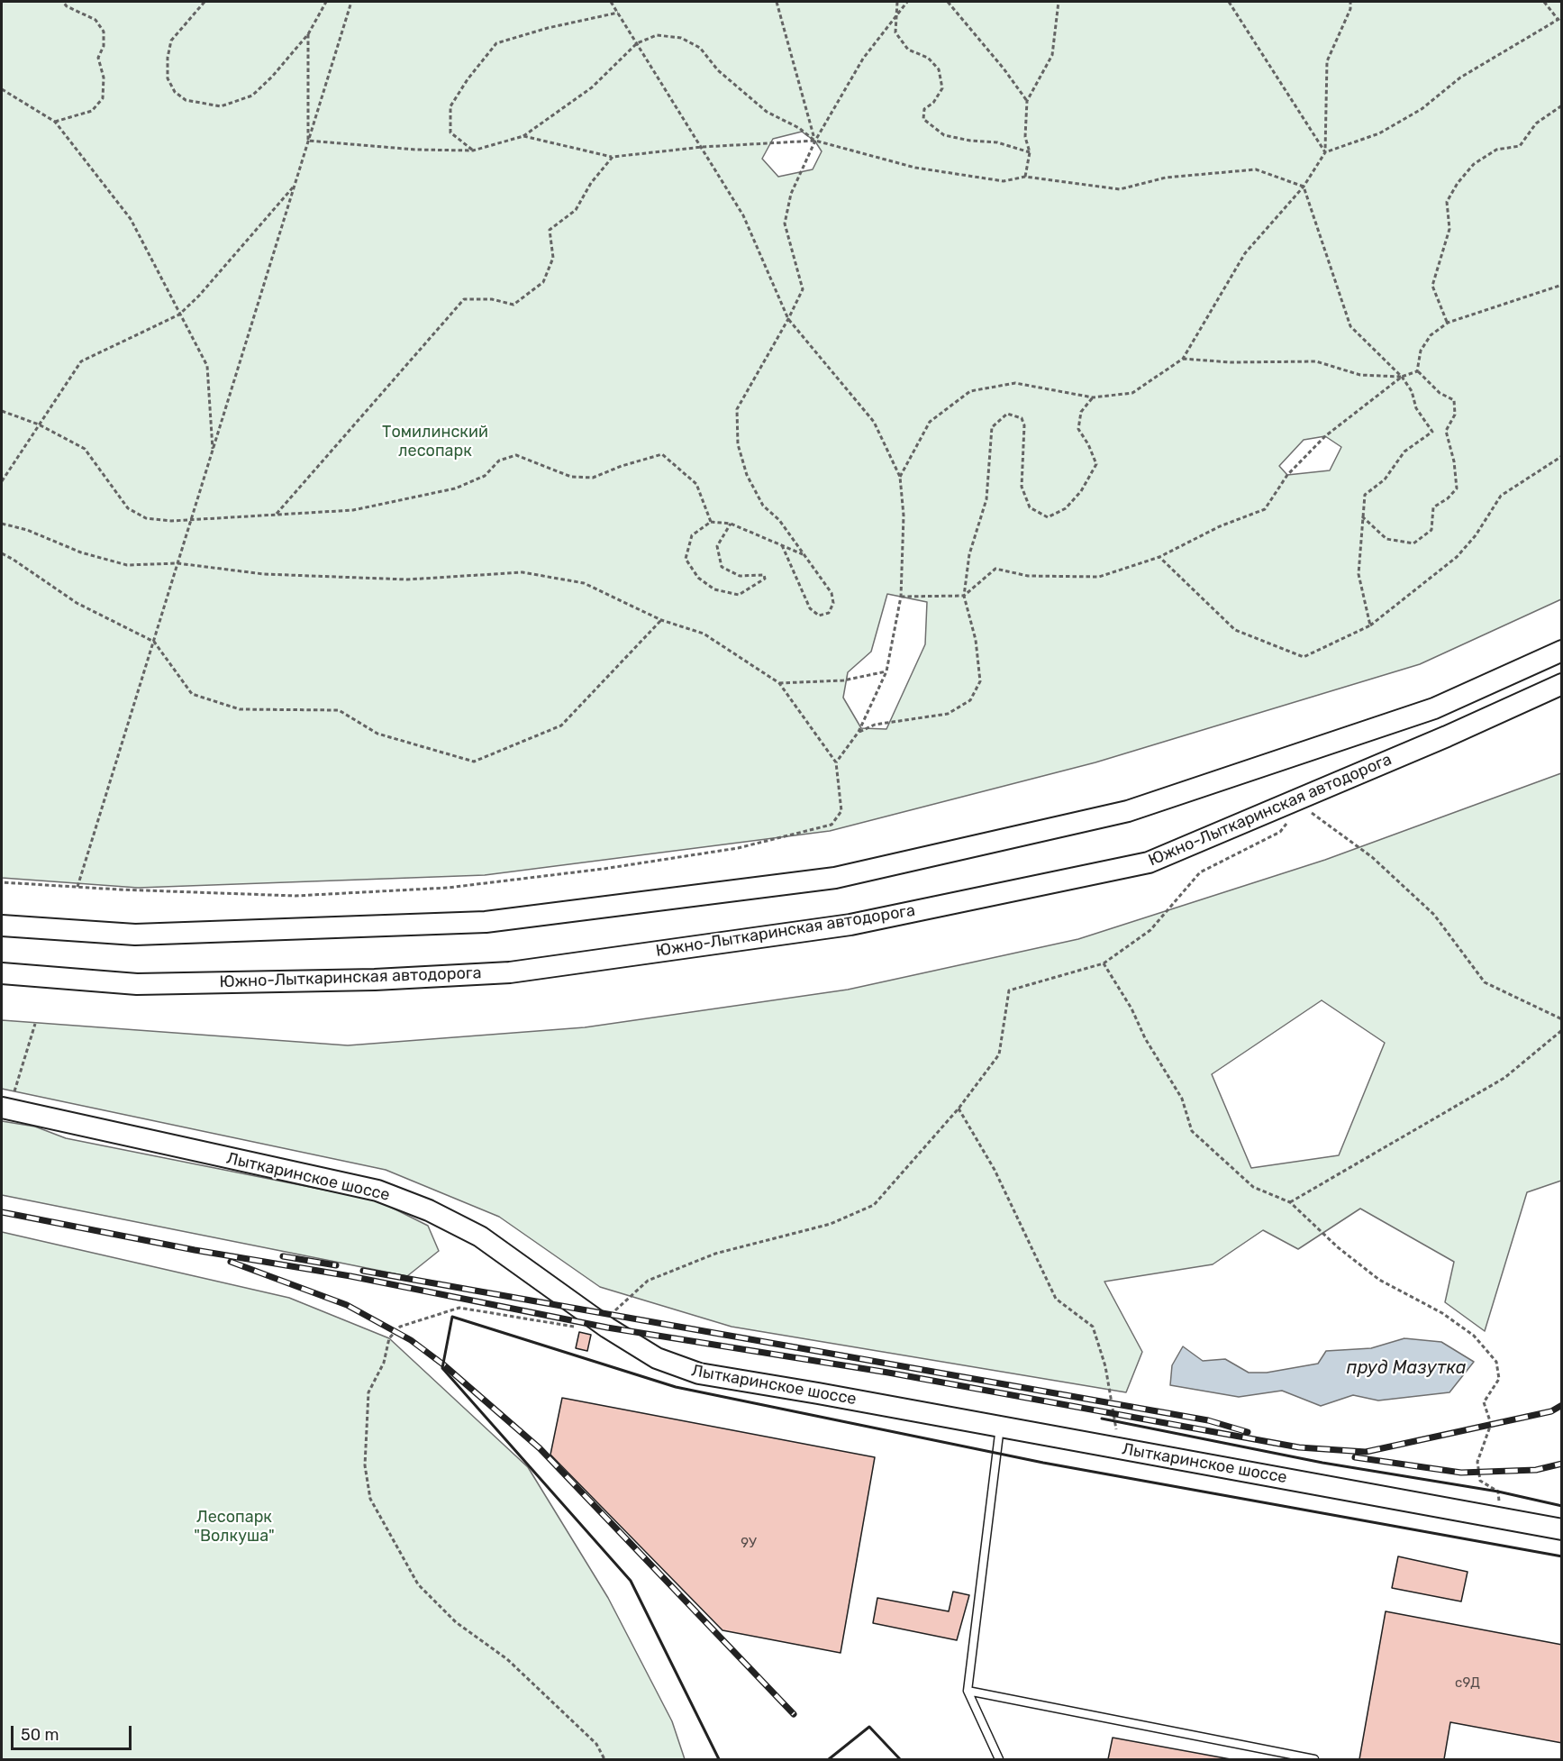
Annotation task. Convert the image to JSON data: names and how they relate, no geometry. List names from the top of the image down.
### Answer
{
  "streets": {
    "main road": ["Южно-Лыткаринская автодорога", "Лыткаринское шоссе"]
  },
  "water": ["пруд Мазутка"],
  "parks": ["Томилинский лесопарк", "Лесопарк \"Волкуша\""],
  "house_numbers": ["9У", "с9Д"],
  "scale_bar": "50 m"
}
